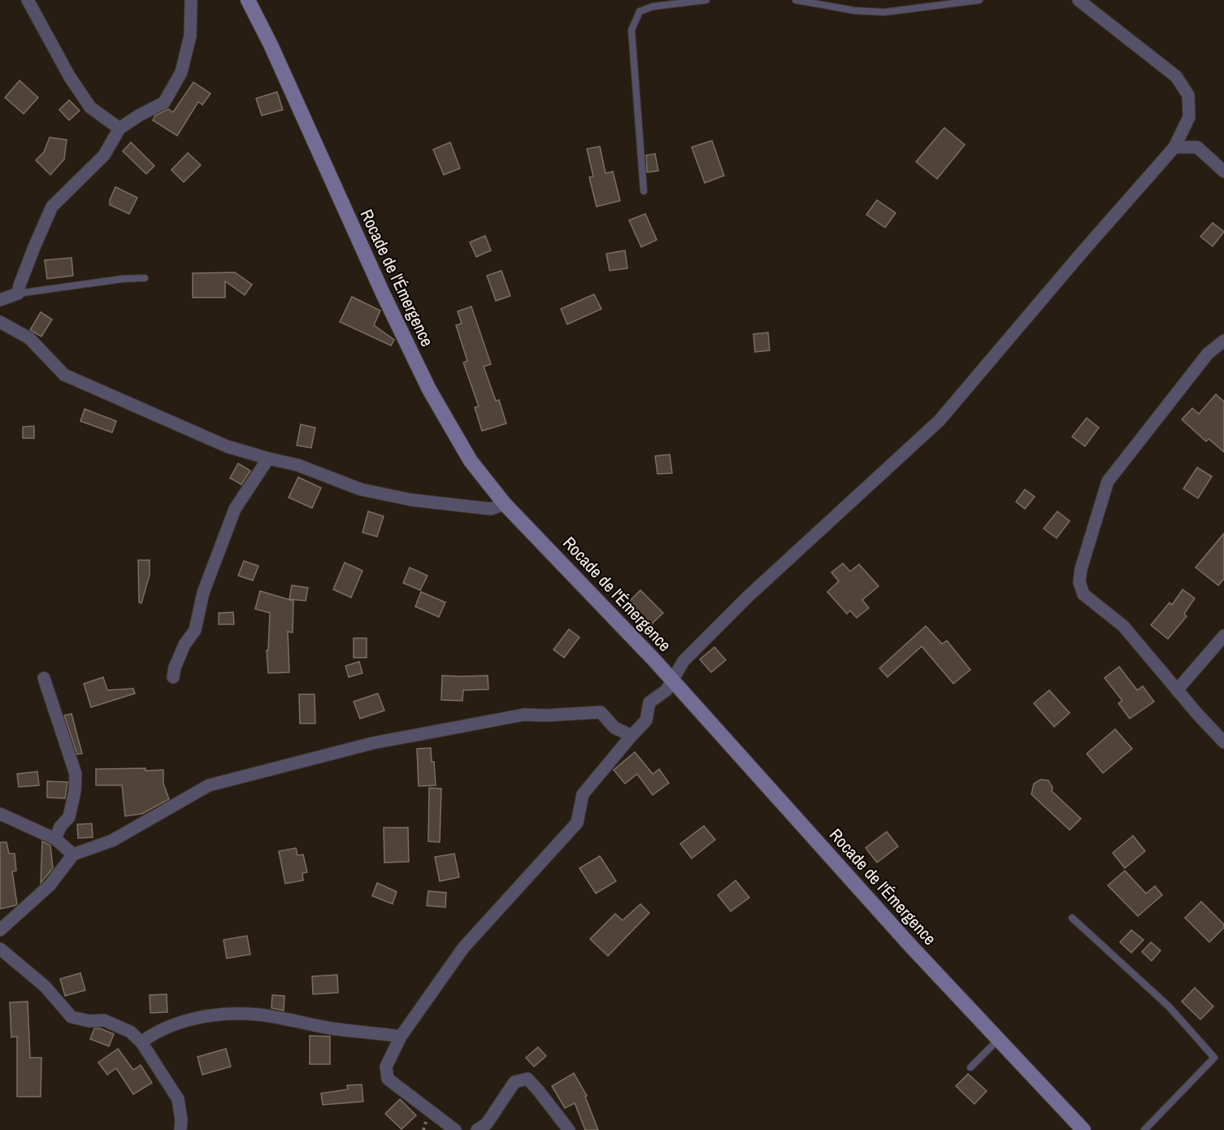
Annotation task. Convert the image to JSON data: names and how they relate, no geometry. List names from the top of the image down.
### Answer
{
  "streets": {
    "street": ["Rocade de l'Émergence"]
  }
}
